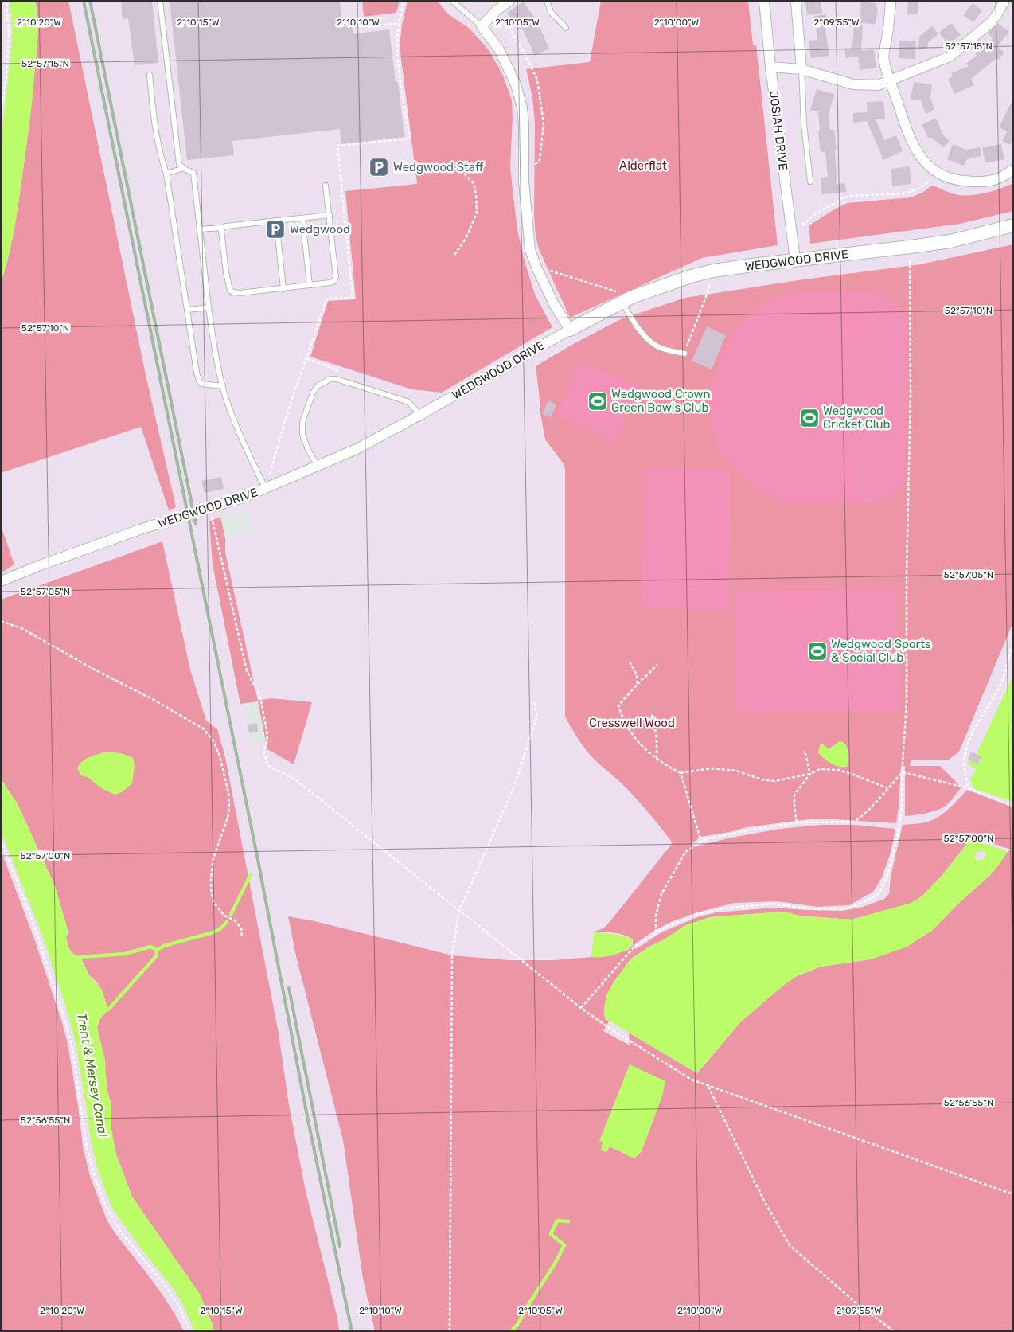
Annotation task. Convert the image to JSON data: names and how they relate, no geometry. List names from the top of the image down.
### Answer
{
  "streets": {
    "street": ["JOSIAH DRIVE", "WEDGWOOD DRIVE"]
  },
  "crossings": [
    ["JOSIAH DRIVE", "WEDGWOOD DRIVE"]
  ],
  "water": ["Trent & Mersey Canal"],
  "parks": ["Alderflat", "Cresswell Wood"],
  "places": {
    "parking": ["Wedgwood Staff", "Wedgwood"],
    "sports": ["Wedgwood Crown Green Bowls Club", "Wedgwood Cricket Club", "Wedgwood Sports & Social Club"]
  },
  "coordinates": [
    "2°10'20\"W",
    "2°10'15\"W",
    "2°10'10\"W",
    "2°10'05\"W",
    "2°10'00\"W",
    "2°09'55\"W",
    "52°57'15\"N",
    "52°57'10\"N",
    "52°57'05\"N",
    "52°57'00\"N",
    "52°56'55\"N"
  ]
}
